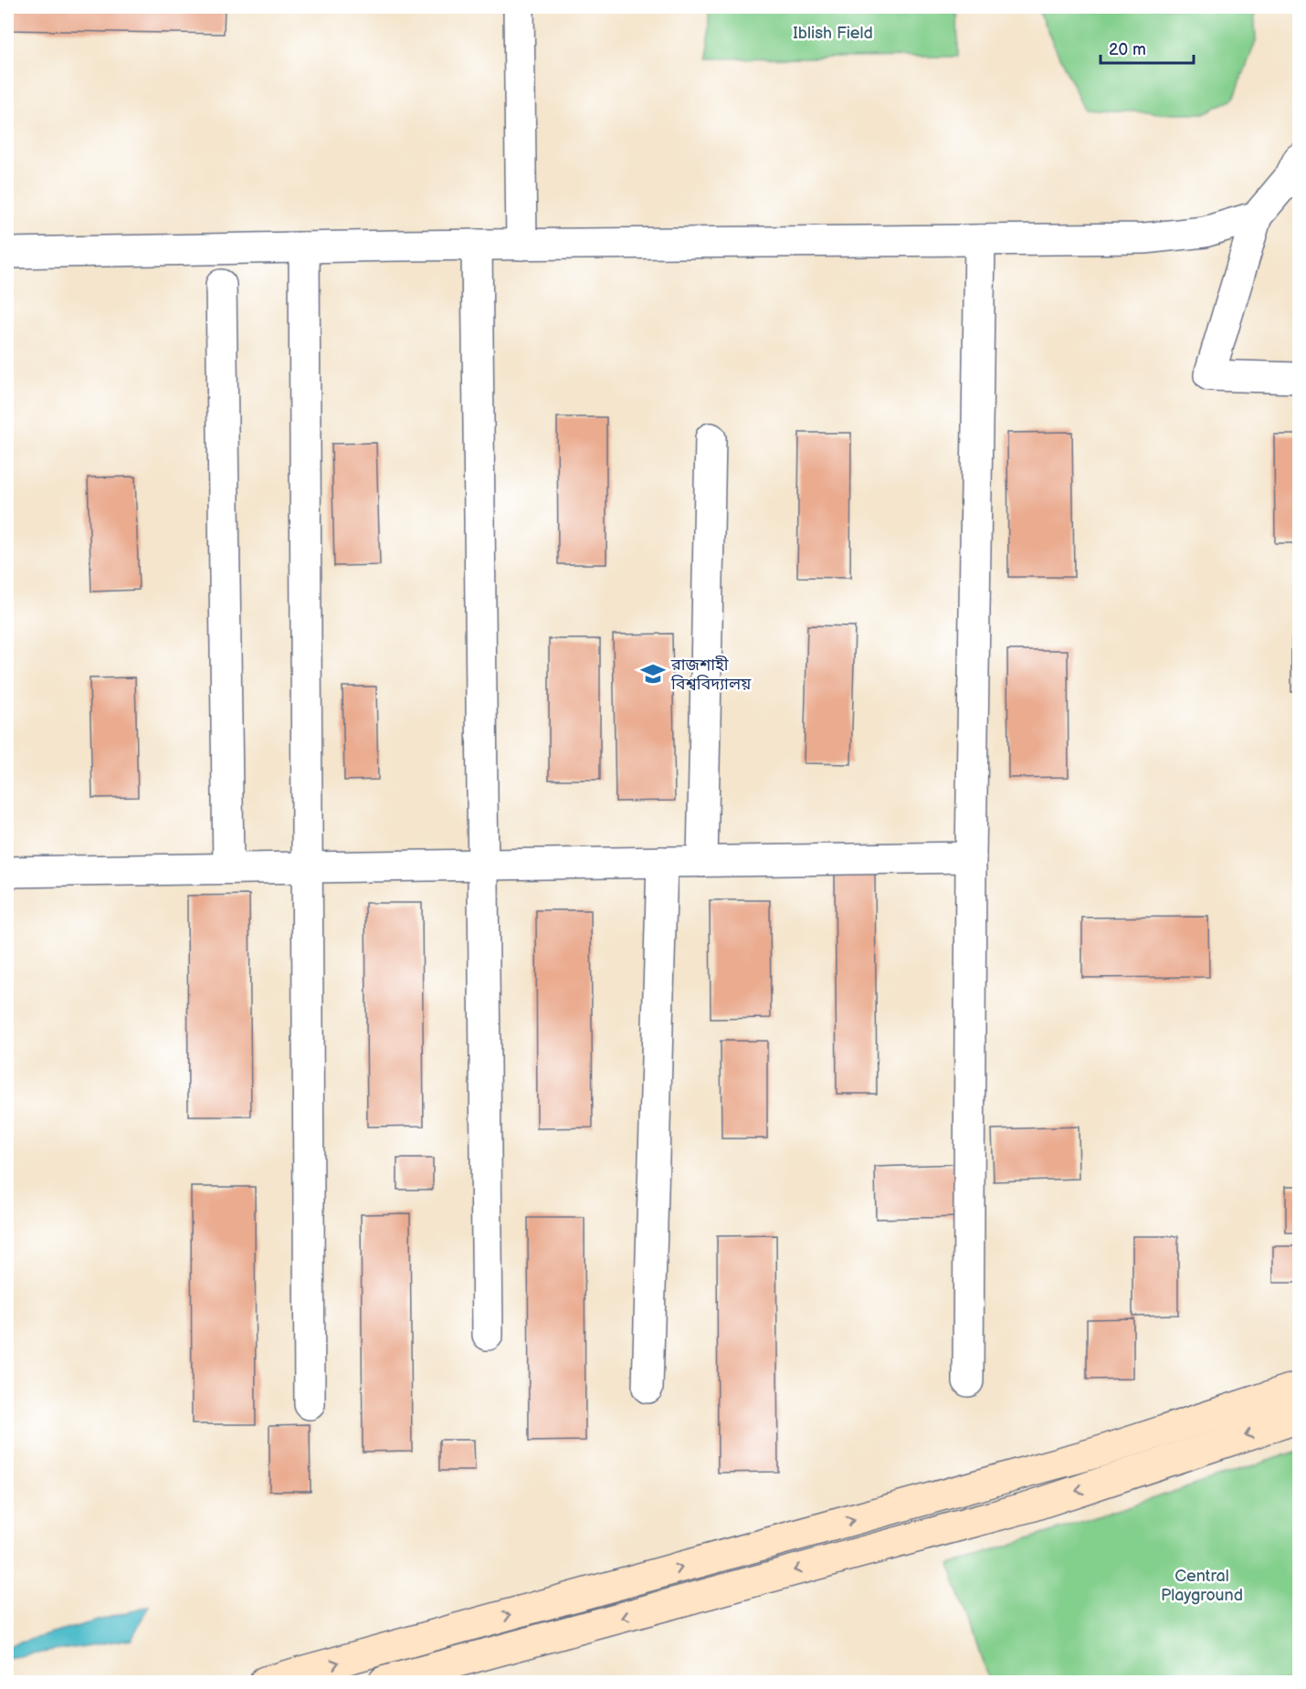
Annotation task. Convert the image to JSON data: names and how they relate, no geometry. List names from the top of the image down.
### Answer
{
  "parks": ["Iblish Field", "Central Playground"],
  "places": {
    "school or university": ["রাজশাহী বিশ্ববিদ্যালয়"]
  },
  "scale_bar": "20 m"
}
